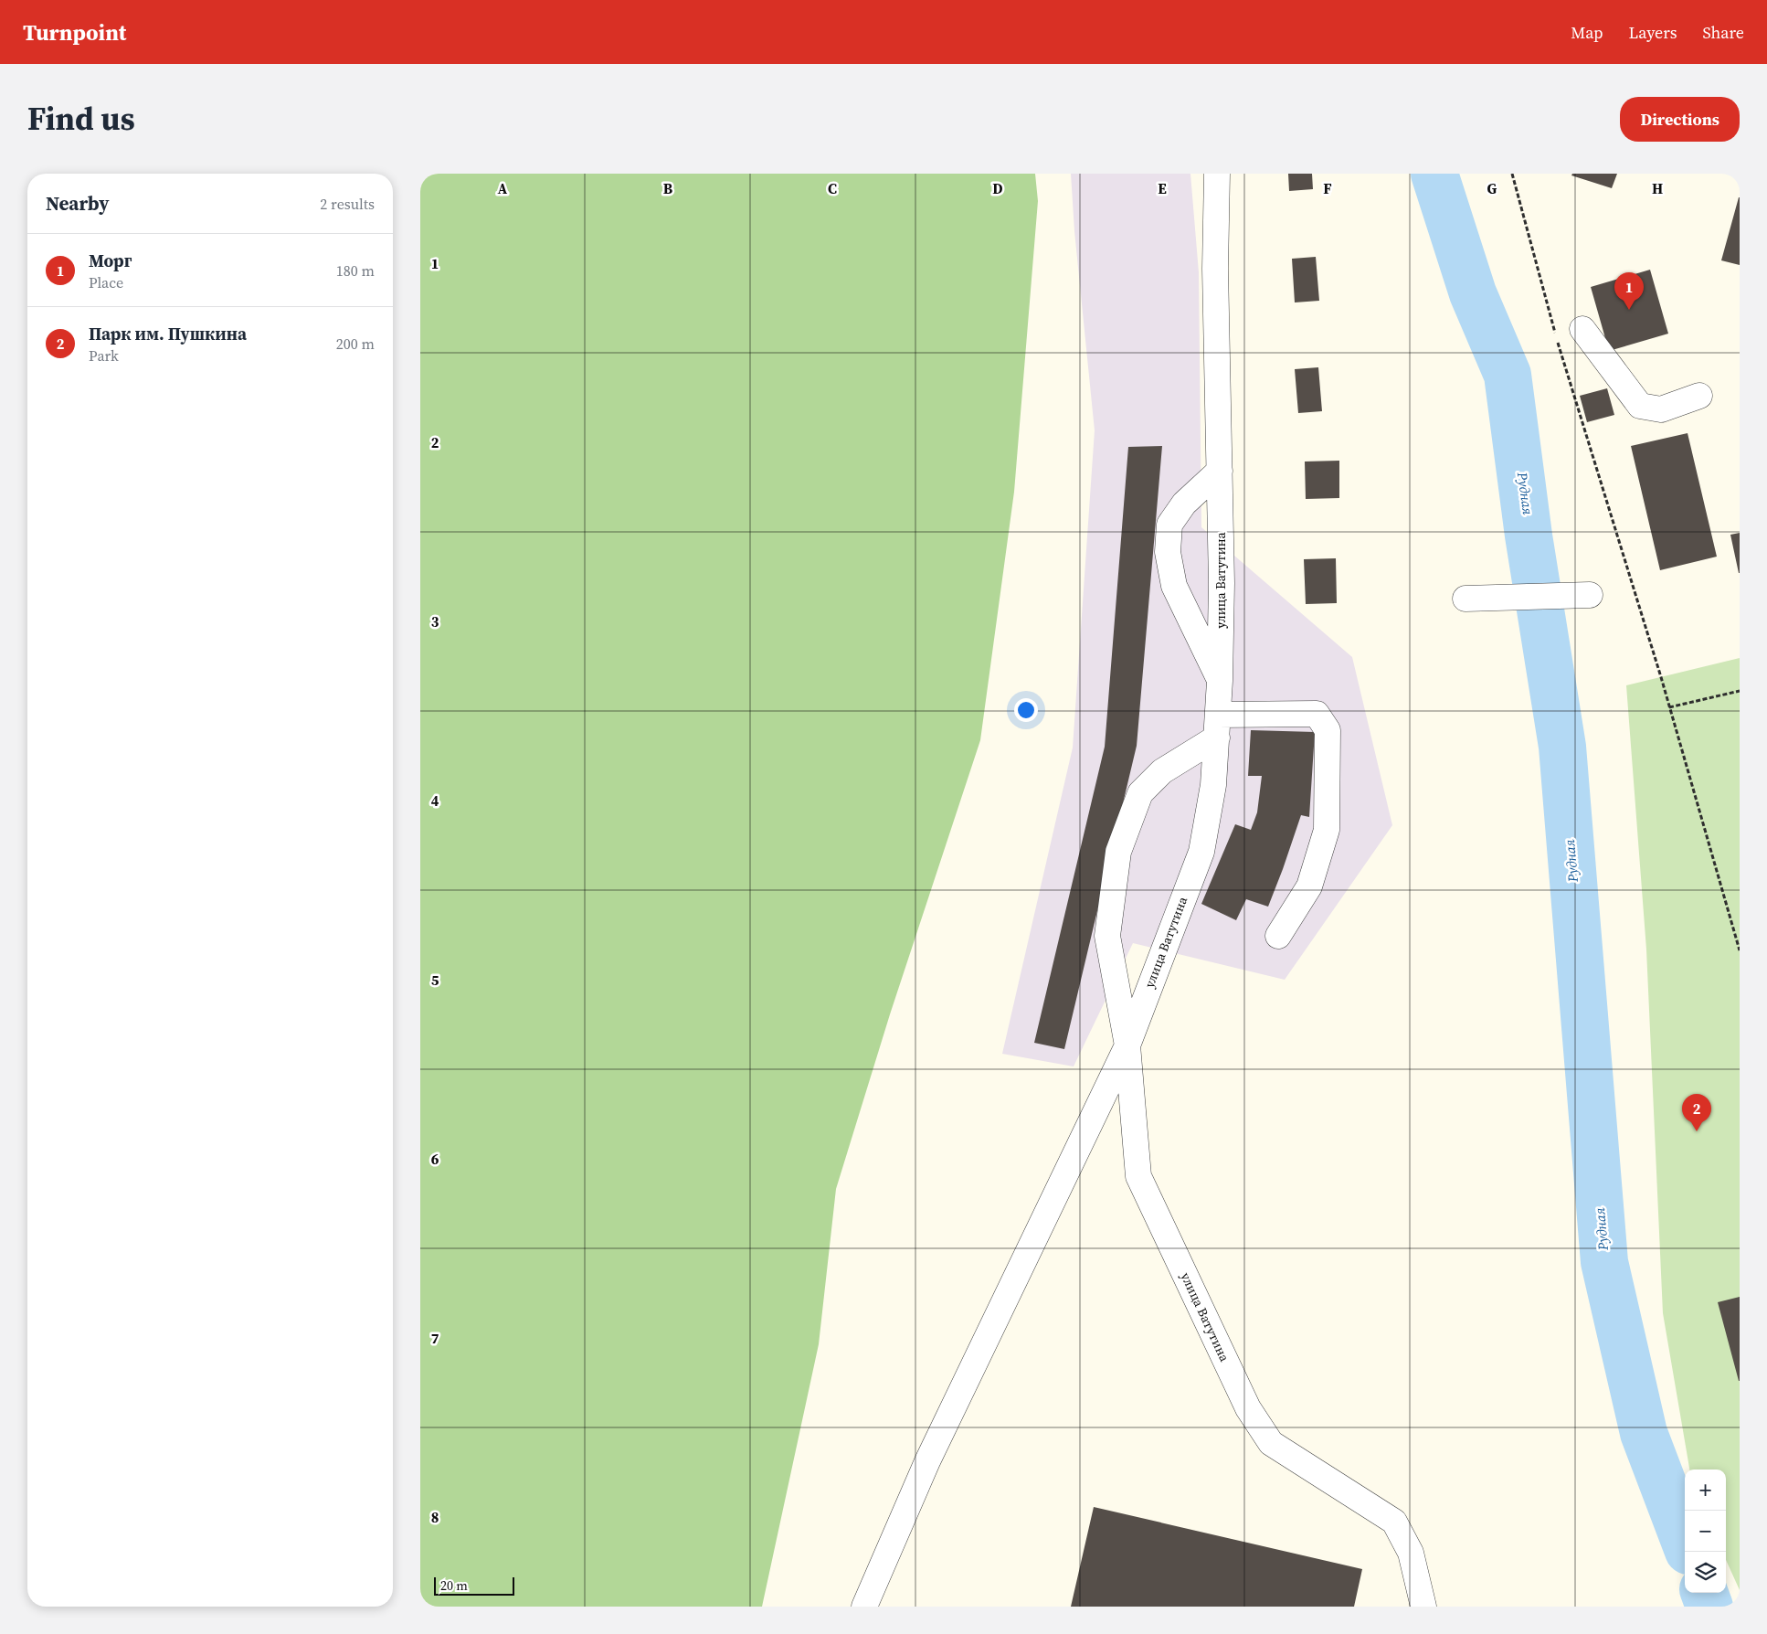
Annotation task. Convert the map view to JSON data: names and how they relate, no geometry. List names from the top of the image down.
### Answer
{
  "streets": {
    "street": ["улица Ватутина"]
  },
  "water": ["Рудная"],
  "scale_bar": "20 m",
  "page": {
    "header": "Turnpoint",
    "nav": ["Map", "Layers", "Share"],
    "title": "Find us",
    "buttons": "Directions",
    "heading": ["Nearby", "2 results"],
    "list": [
      {
        "mark": "1",
        "name": "Морг",
        "note": "Place",
        "value": "180 m"
      },
      {
        "mark": "2",
        "name": "Парк им. Пушкина",
        "note": "Park",
        "value": "200 m"
      }
    ],
    "pins": ["1", "2"],
    "map_buttons": ["+", "−"],
    "scale": "20 m"
  },
  "grid": {
    "columns": [
      "A",
      "B",
      "C",
      "D",
      "E",
      "F",
      "G",
      "H"
    ],
    "rows": [
      "1",
      "2",
      "3",
      "4",
      "5",
      "6",
      "7",
      "8"
    ]
  }
}
